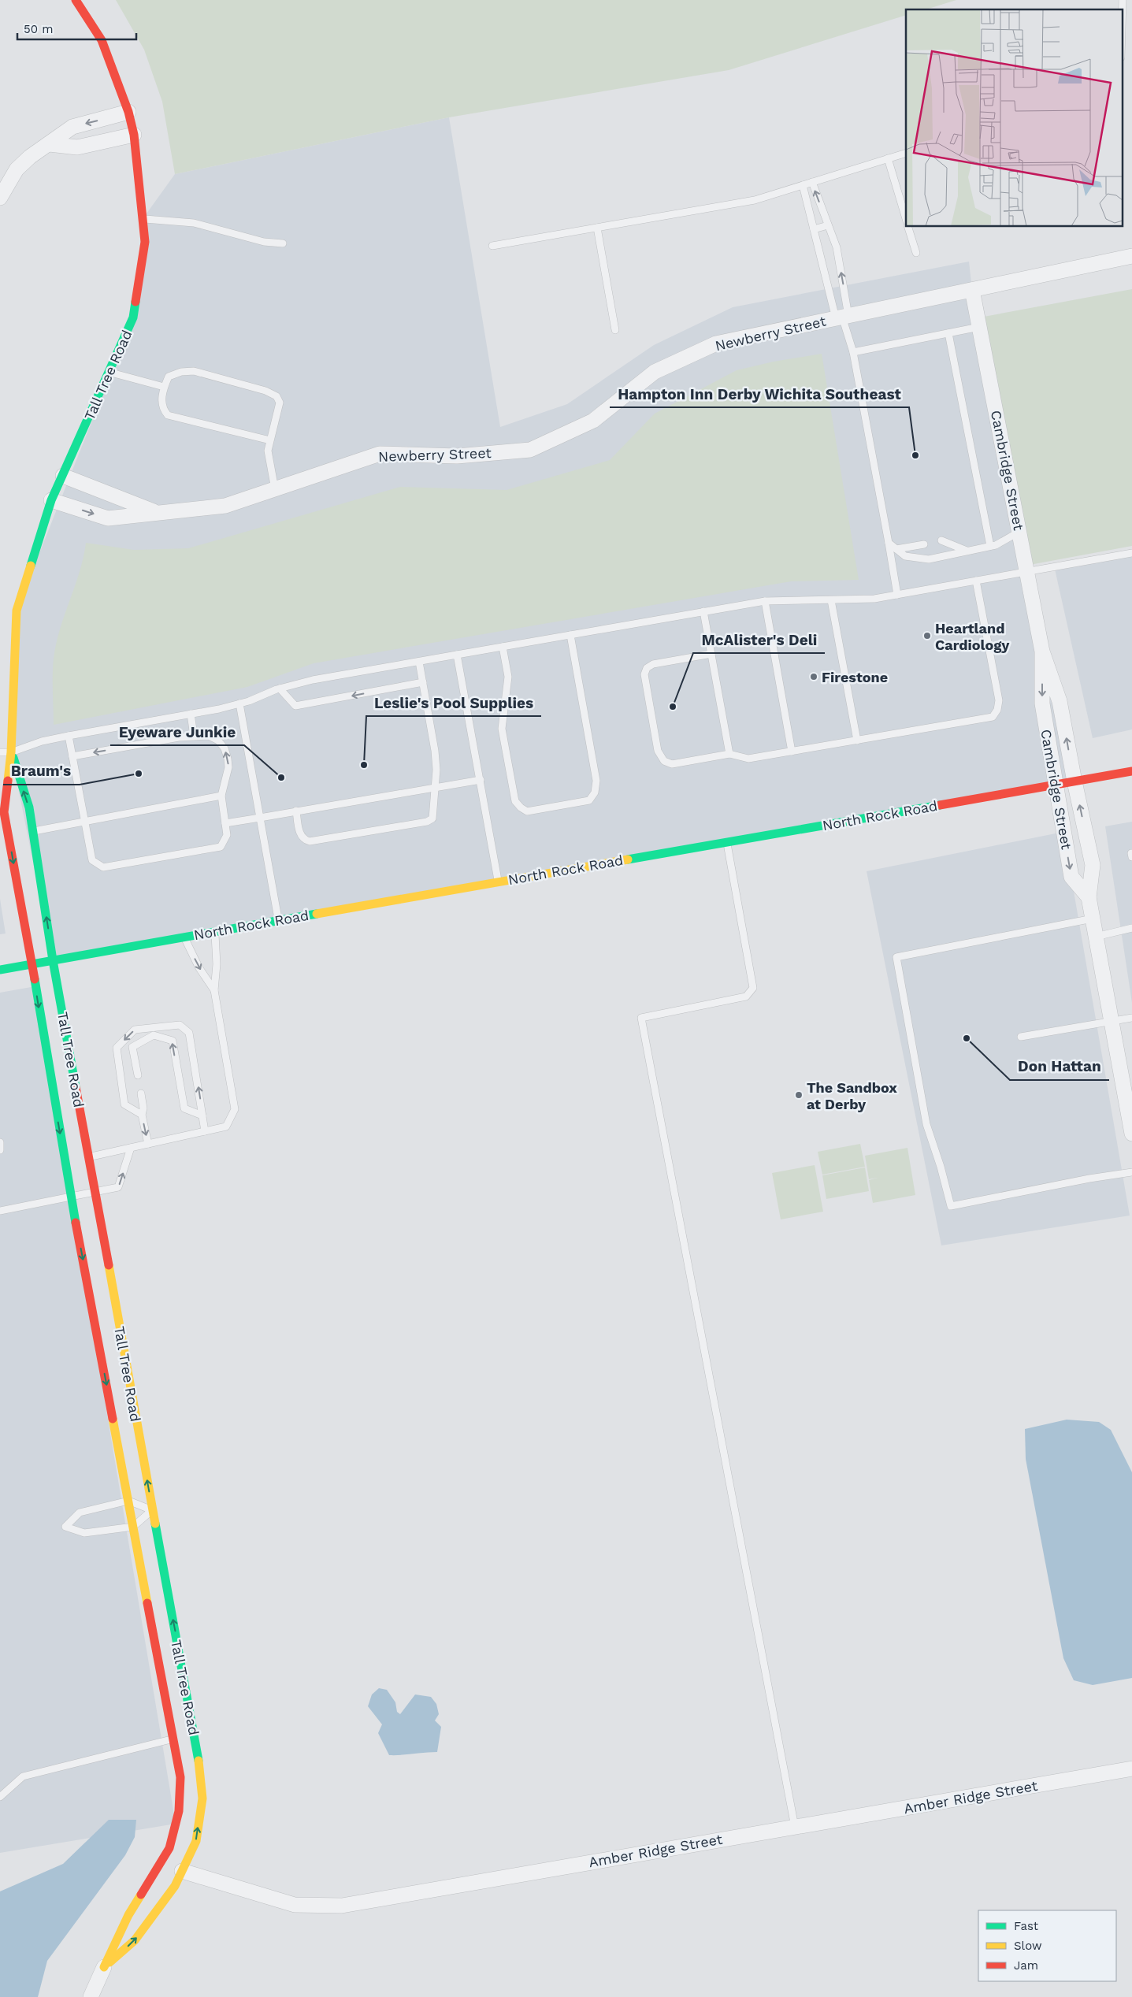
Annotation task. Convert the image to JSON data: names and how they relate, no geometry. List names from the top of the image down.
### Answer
{
  "streets": {
    "street": [
      "Newberry Street",
      "Tall Tree Road",
      "Cambridge Street",
      "North Rock Road",
      "Amber Ridge Street"
    ]
  },
  "crossings": [
    ["Newberry Street", "Tall Tree Road"],
    ["Newberry Street", "Cambridge Street"],
    ["Tall Tree Road", "North Rock Road"],
    ["Tall Tree Road", "Amber Ridge Street"],
    ["Cambridge Street", "North Rock Road"]
  ],
  "places": [
    "Hampton Inn Derby Wichita Southeast",
    "Heartland Cardiology",
    "Firestone",
    "McAlister's Deli",
    "Leslie's Pool Supplies",
    "Braum's",
    "Eyeware Junkie",
    "Don Hattan",
    "The Sandbox at Derby"
  ],
  "legend": ["Fast", "Slow", "Jam"],
  "scale_bar": "50 m"
}
